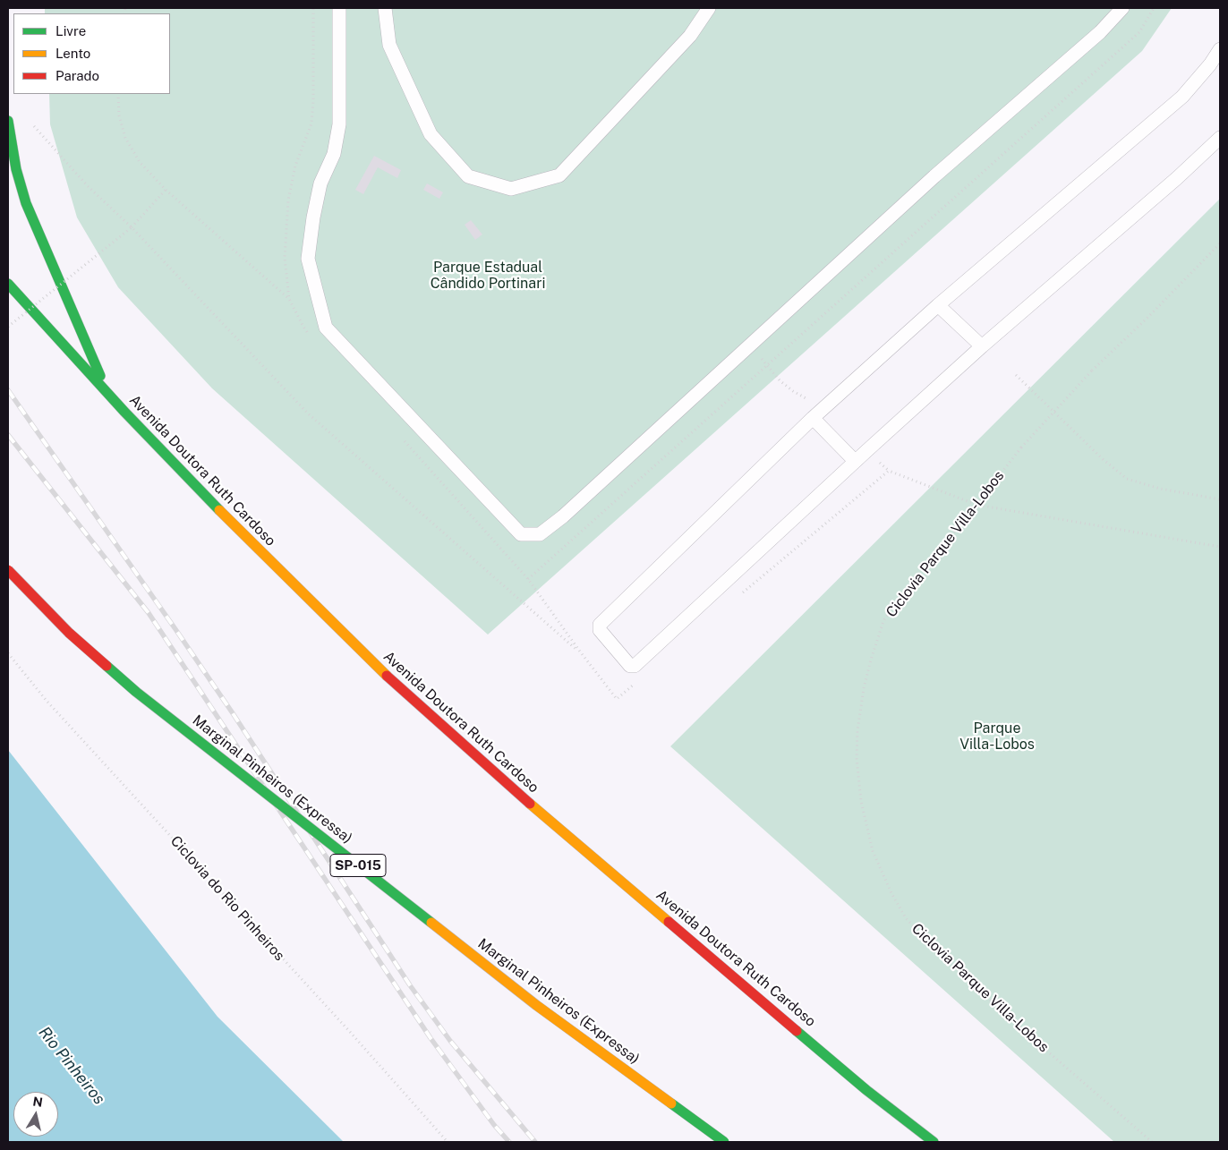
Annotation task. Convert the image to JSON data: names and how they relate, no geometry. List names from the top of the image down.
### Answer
{
  "streets": {
    "highway": ["Avenida Doutora Ruth Cardoso", "Marginal Pinheiros (Expressa)", "SP-015"],
    "path": ["Ciclovia Parque Villa-Lobos", "Ciclovia do Rio Pinheiros"]
  },
  "water": ["Rio Pinheiros"],
  "parks": ["Parque Estadual Cândido Portinari", "Parque Villa-Lobos"],
  "legend": ["Livre", "Lento", "Parado"],
  "north": "top"
}
